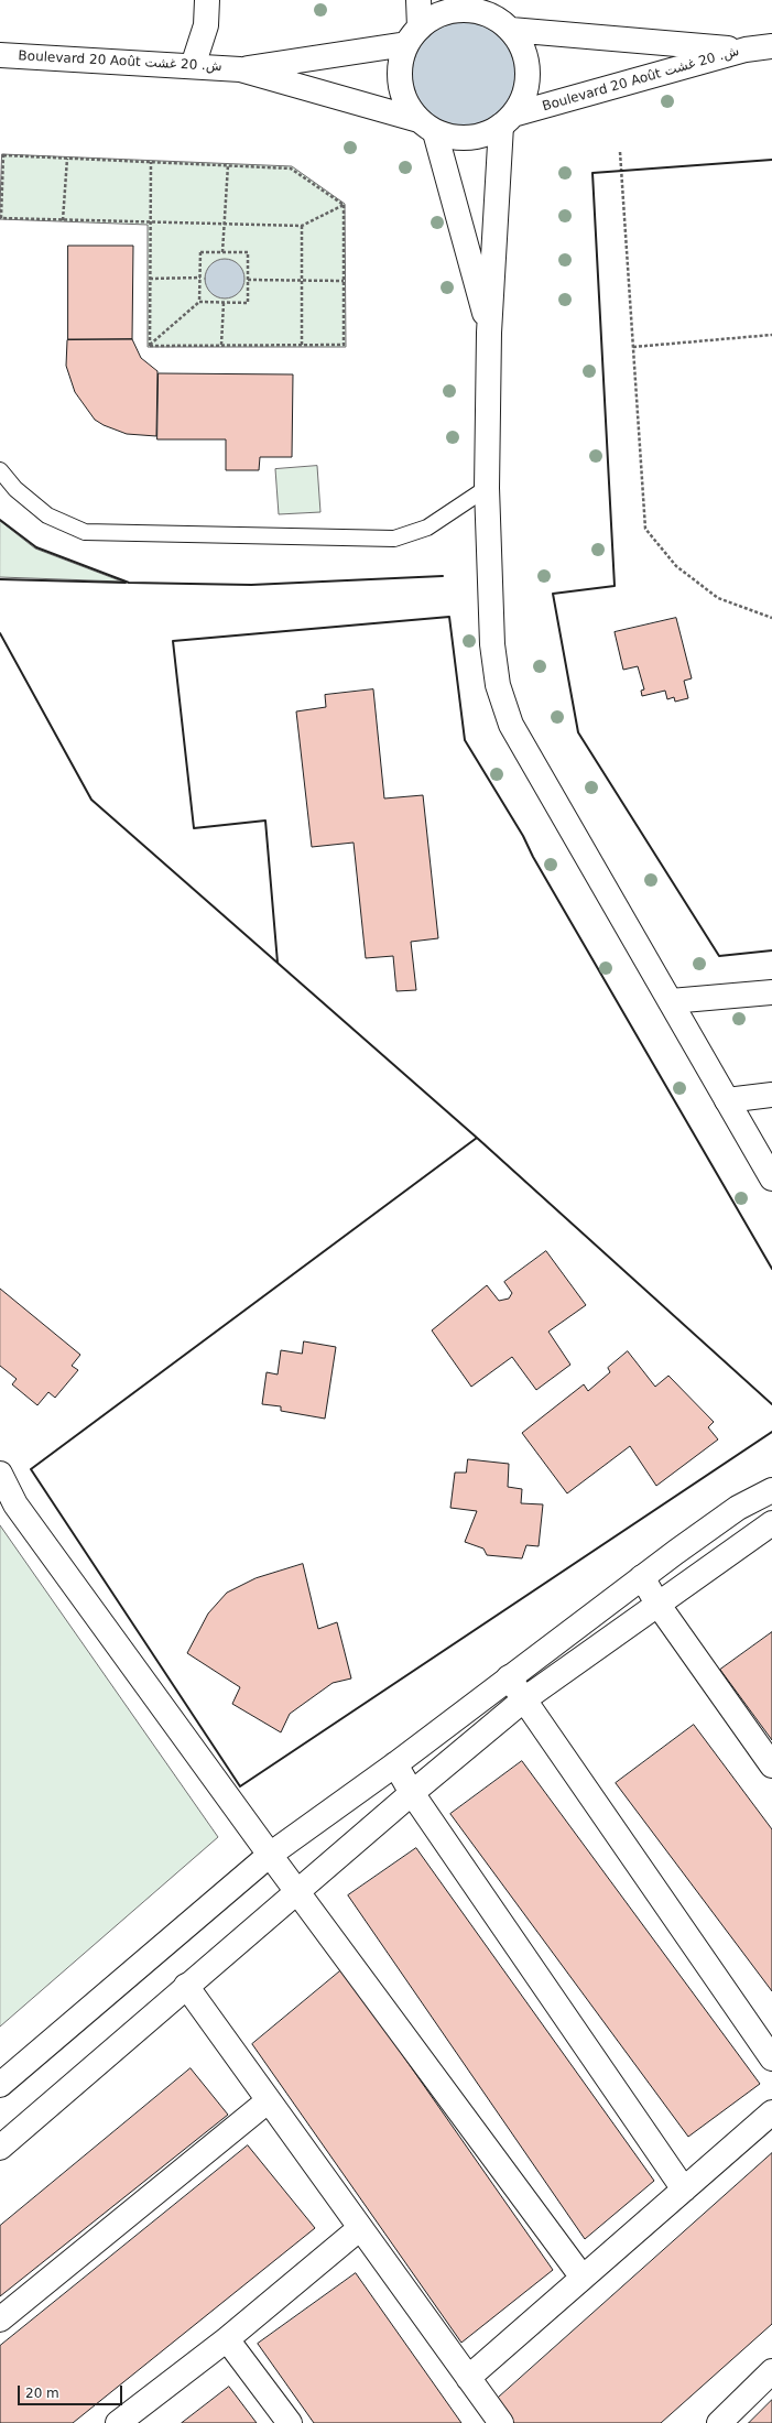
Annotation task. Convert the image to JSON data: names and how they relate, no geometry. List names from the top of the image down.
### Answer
{
  "streets": {
    "street": ["Boulevard 20 Août ش. 20 غشت"]
  },
  "scale_bar": "20 m"
}
